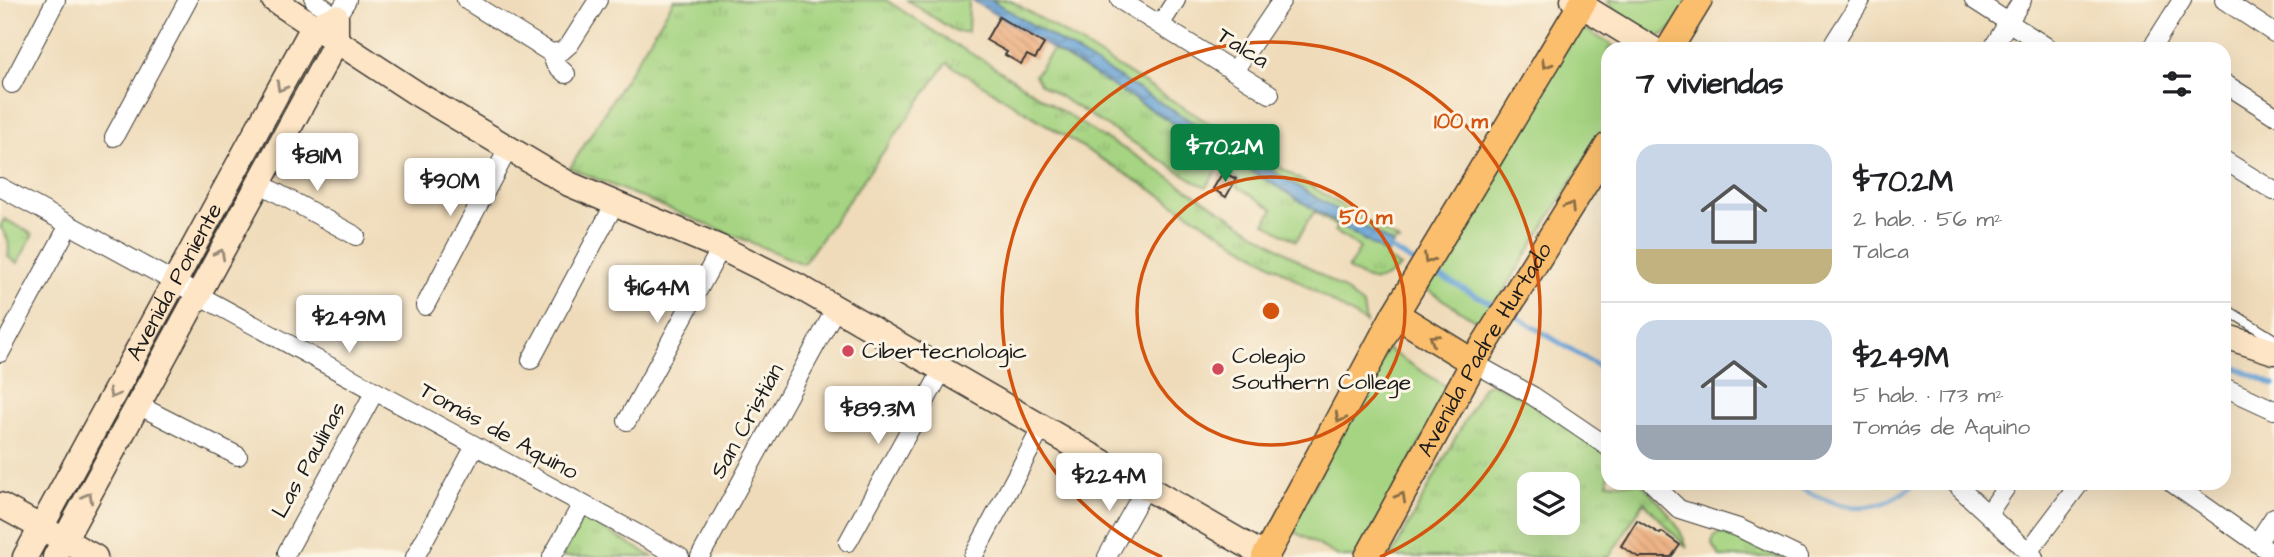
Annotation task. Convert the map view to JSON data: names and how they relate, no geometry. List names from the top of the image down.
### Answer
{
  "streets": {
    "main road": ["Avenida Padre Hurtado"],
    "street": [
      "Talca",
      "Avenida Poniente",
      "San Cristián",
      "Tomás de Aquino",
      "Las Paulinas"
    ]
  },
  "crossings": [
    ["Avenida Poniente", "Tomás de Aquino"],
    ["Tomás de Aquino", "Las Paulinas"]
  ],
  "places": ["Cibertecnologic", "Colegio Southern College"],
  "page": {
    "heading": "7 viviendas",
    "price": [
      "$70.2M",
      "$81M",
      "$90M",
      "$164M",
      "$249M",
      "$89.3M",
      "$224M"
    ],
    "list": [
      {
        "name": "$70.2M",
        "note": "2 hab. · 56 m² · Talca"
      },
      {
        "name": "$249M",
        "note": "5 hab. · 173 m² · Tomás de Aquino"
      }
    ]
  },
  "rings": ["100 m", "50 m"]
}
